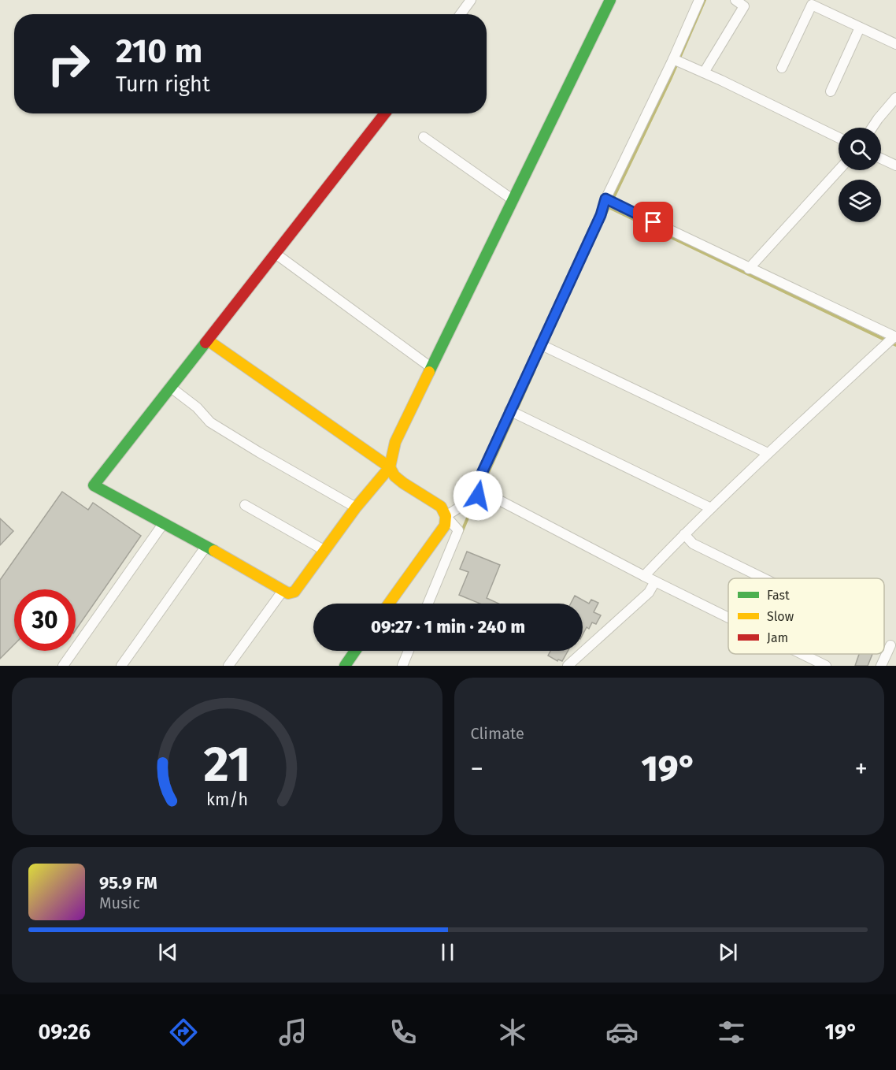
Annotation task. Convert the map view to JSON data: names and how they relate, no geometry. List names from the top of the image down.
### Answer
{
  "legend": ["Fast", "Slow", "Jam"],
  "page": {
    "turn": ["210 m", "Turn right"],
    "limit": "30",
    "trip": "09:27 · 1 min · 240 m",
    "tile": "Climate",
    "heat": ["−", "19°", "+"],
    "song": ["95.9 FM", "Music"],
    "tabs": ["09:26", "19°"],
    "gauge": ["21", "km/h"]
  }
}
